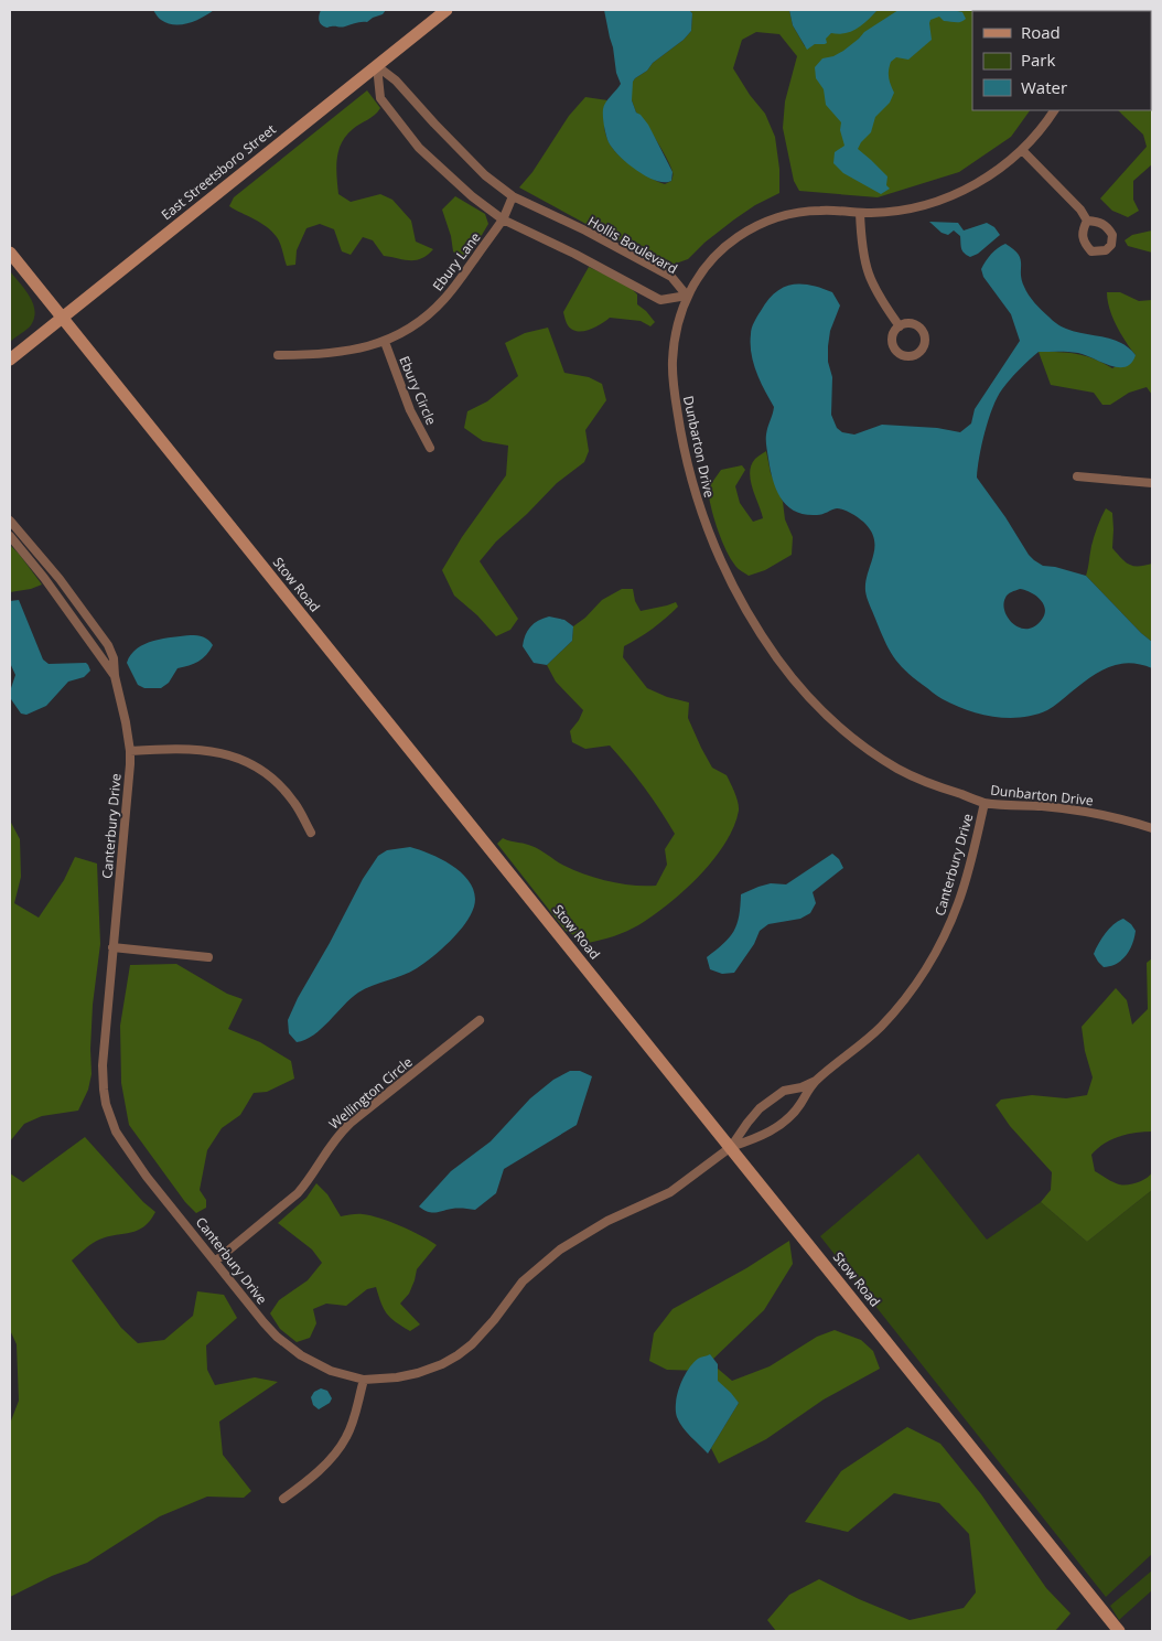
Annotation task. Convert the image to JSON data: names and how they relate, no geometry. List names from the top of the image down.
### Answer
{
  "streets": {
    "street": [
      "East Streetsboro Street",
      "Hollis Boulevard",
      "Ebury Lane",
      "Ebury Circle",
      "Dunbarton Drive",
      "Stow Road",
      "Canterbury Drive",
      "Wellington Circle"
    ]
  },
  "crossings": [
    ["East Streetsboro Street", "Hollis Boulevard"],
    ["East Streetsboro Street", "Stow Road"],
    ["Hollis Boulevard", "Ebury Lane"],
    ["Hollis Boulevard", "Dunbarton Drive"],
    ["Ebury Lane", "Ebury Circle"],
    ["Dunbarton Drive", "Canterbury Drive"],
    ["Stow Road", "Canterbury Drive"],
    ["Canterbury Drive", "Wellington Circle"]
  ],
  "legend": ["Road", "Park", "Water"]
}
